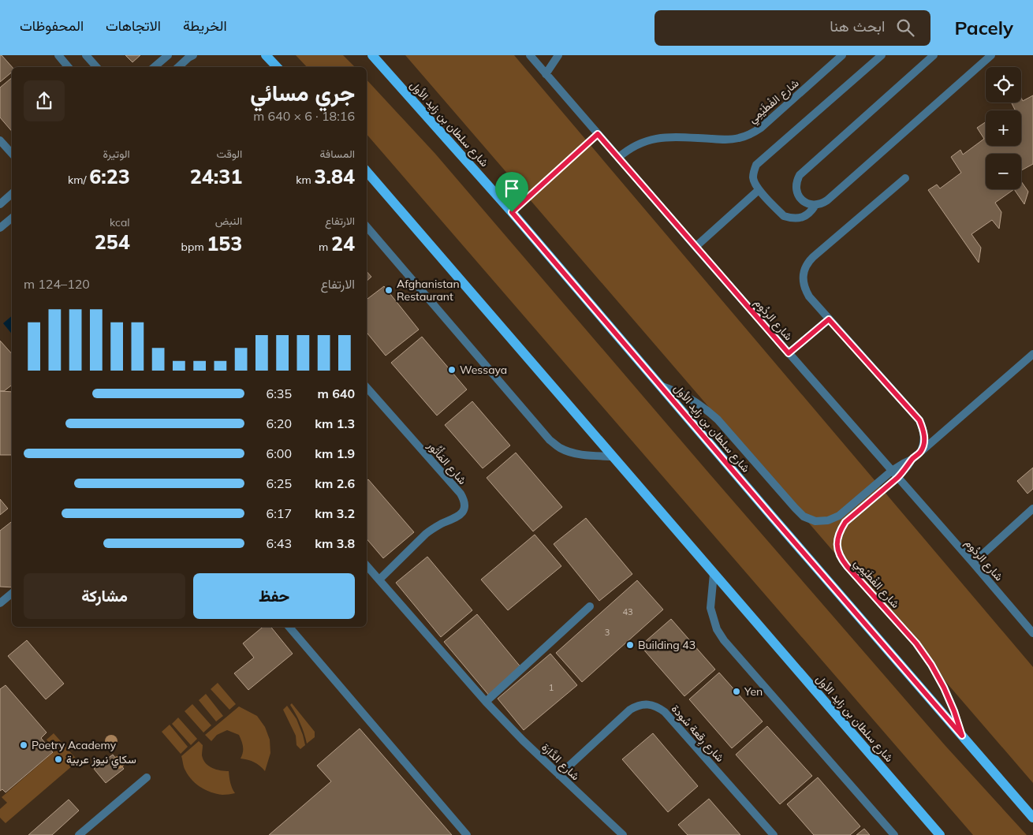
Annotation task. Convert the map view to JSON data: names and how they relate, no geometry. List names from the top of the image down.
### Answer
{
  "streets": {
    "main road": ["شارع سلطان بن زايد الأول"],
    "street": [
      "شارع الفْطَيْمِي",
      "شارع الردُوم",
      "شارع المَأْثُور",
      "شارع رِقعة سُودة",
      "شارع الدَّارَة"
    ]
  },
  "crossings": [
    ["شارع الفْطَيْمِي", "شارع سلطان بن زايد الأول"],
    ["شارع الفْطَيْمِي", "شارع الردُوم"],
    ["شارع المَأْثُور", "شارع الدَّارَة"],
    ["شارع رِقعة سُودة", "شارع الدَّارَة"]
  ],
  "places": [
    "Afghanistan Restaurant",
    "Wessaya",
    "Building 43",
    "Yen",
    "Poetry Academy",
    "سكاي نيوز عربية"
  ],
  "house_numbers": ["43", "3", "1"],
  "page": {
    "header": "Pacely",
    "search": "ابحث هنا",
    "nav": ["الخريطة", "الاتجاهات", "المحفوظات"],
    "map_buttons": ["+", "−"],
    "heading": ["جري مسائي", "18:16 · 6 × 640 m"],
    "stats": [
      ["المسافة", "3.84 km"],
      ["الوقت", "24:31"],
      ["الوتيرة", "6:23 /km"],
      ["الارتفاع", "24 m"],
      ["النبض", "153 bpm"],
      ["kcal", "254"]
    ],
    "chart": ["الارتفاع", "120–124 m"],
    "list": [
      {
        "name": "640 m",
        "note": "6:35"
      },
      {
        "name": "1.3 km",
        "note": "6:20"
      },
      {
        "name": "1.9 km",
        "note": "6:00"
      },
      {
        "name": "2.6 km",
        "note": "6:25"
      },
      {
        "name": "3.2 km",
        "note": "6:17"
      },
      {
        "name": "3.8 km",
        "note": "6:43"
      }
    ],
    "buttons": ["حفظ", "مشاركة"]
  }
}
